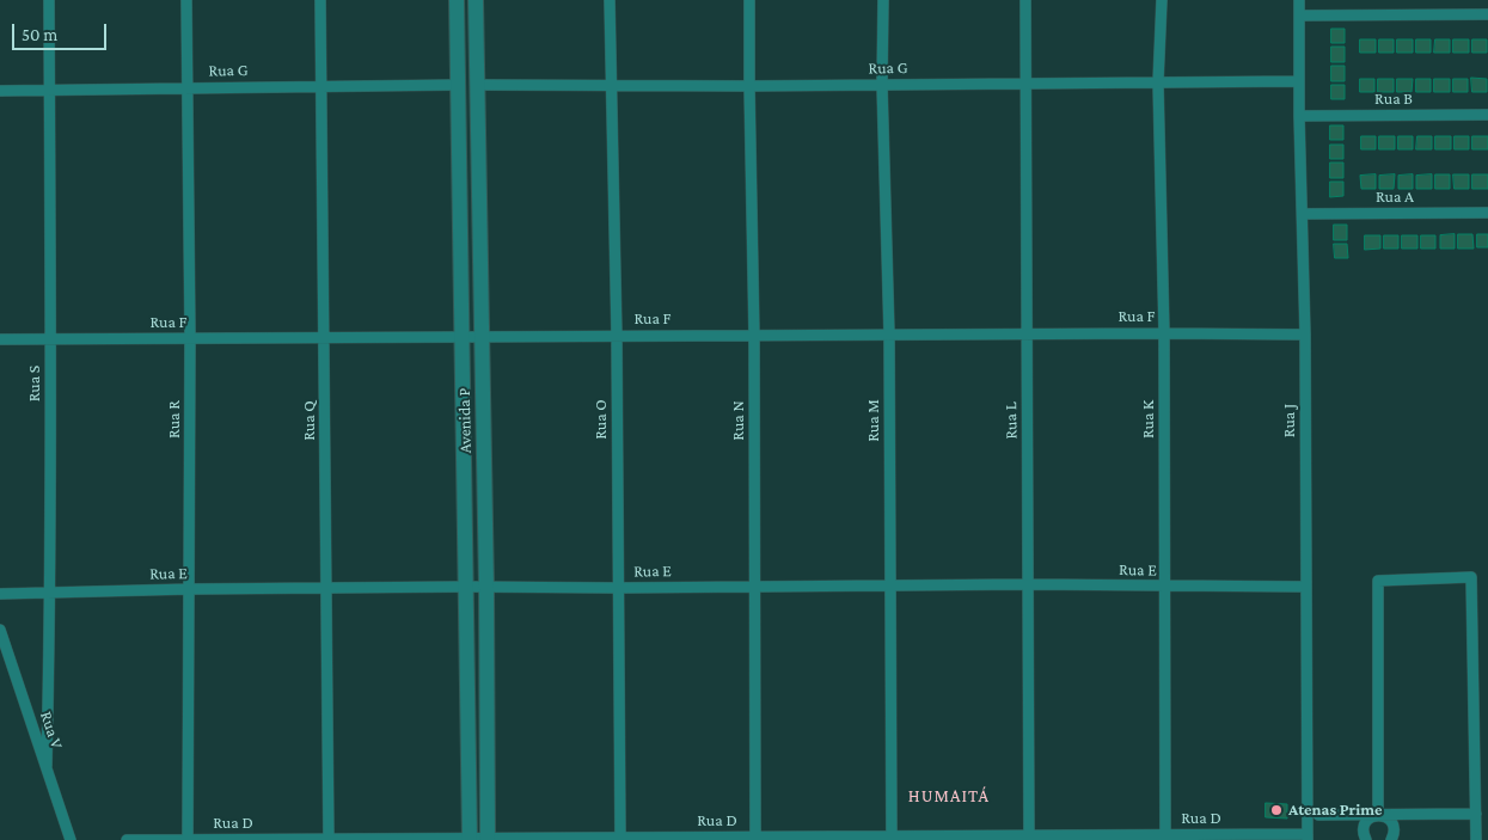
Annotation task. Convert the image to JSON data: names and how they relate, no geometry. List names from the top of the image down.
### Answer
{
  "streets": {
    "street": [
      "Rua G",
      "Rua B",
      "Rua A",
      "Rua F",
      "Rua S",
      "Rua R",
      "Rua O",
      "Rua K",
      "Rua Q",
      "Avenida P",
      "Rua N",
      "Rua M",
      "Rua L",
      "Rua J",
      "Rua E",
      "Rua V",
      "Rua D"
    ]
  },
  "crossings": [
    ["Rua G", "Rua S"],
    ["Rua G", "Rua R"],
    ["Rua G", "Rua O"],
    ["Rua G", "Rua K"],
    ["Rua G", "Rua Q"],
    ["Rua G", "Avenida P"],
    ["Rua G", "Rua N"],
    ["Rua G", "Rua M"],
    ["Rua G", "Rua L"],
    ["Rua G", "Rua J"],
    ["Rua B", "Rua J"],
    ["Rua A", "Rua J"],
    ["Rua F", "Rua S"],
    ["Rua F", "Rua R"],
    ["Rua F", "Rua O"],
    ["Rua F", "Rua K"],
    ["Rua F", "Rua Q"],
    ["Rua F", "Avenida P"],
    ["Rua F", "Rua N"],
    ["Rua F", "Rua M"],
    ["Rua F", "Rua L"],
    ["Rua F", "Rua J"],
    ["Rua S", "Rua E"],
    ["Rua S", "Rua V"],
    ["Rua R", "Rua E"],
    ["Rua R", "Rua D"],
    ["Rua O", "Rua E"],
    ["Rua O", "Rua D"],
    ["Rua K", "Rua E"],
    ["Rua K", "Rua D"],
    ["Rua Q", "Rua E"],
    ["Rua Q", "Rua D"],
    ["Avenida P", "Rua E"],
    ["Avenida P", "Rua D"],
    ["Rua N", "Rua E"],
    ["Rua N", "Rua D"],
    ["Rua M", "Rua E"],
    ["Rua M", "Rua D"],
    ["Rua L", "Rua E"],
    ["Rua L", "Rua D"],
    ["Rua J", "Rua E"],
    ["Rua J", "Rua D"]
  ],
  "districts": ["HUMAITÁ"],
  "places": ["Atenas Prime"],
  "scale_bar": "50 m"
}
